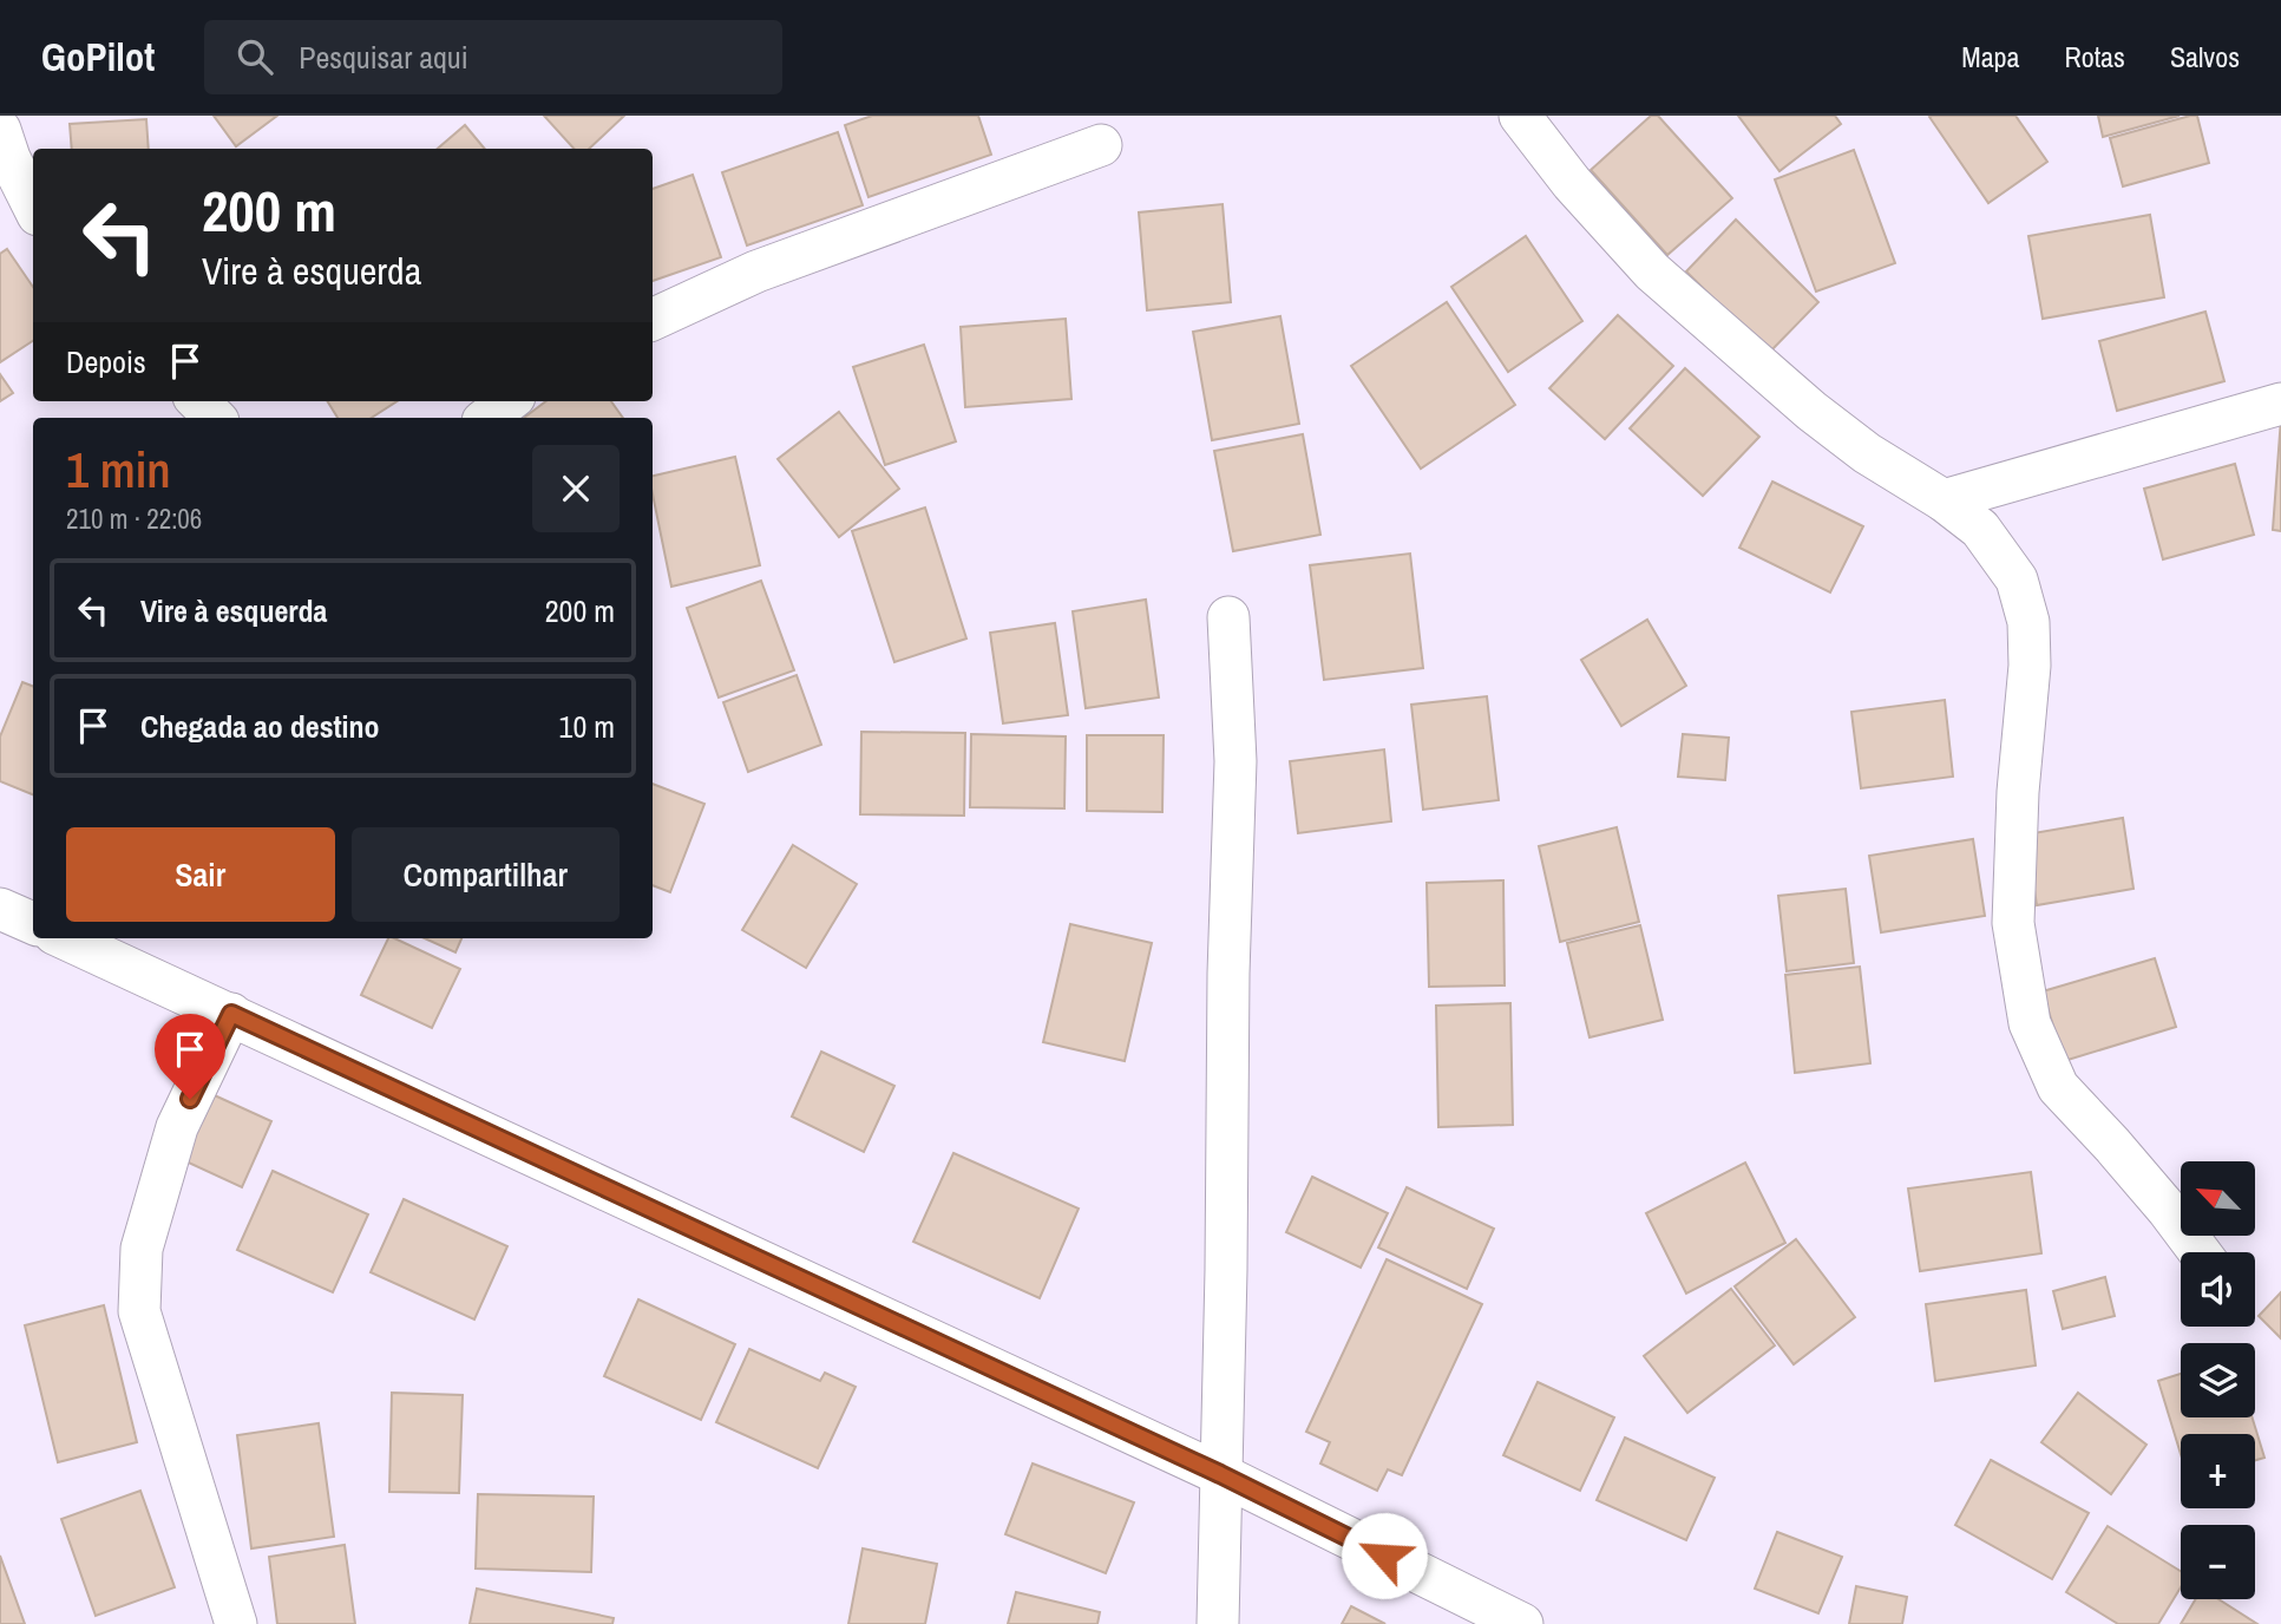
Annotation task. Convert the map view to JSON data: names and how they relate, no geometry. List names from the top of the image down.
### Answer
{
  "north": "top left",
  "page": {
    "header": "GoPilot",
    "search": "Pesquisar aqui",
    "nav": ["Mapa", "Rotas", "Salvos"],
    "turn": ["200 m", "Vire à esquerda"],
    "then": "Depois",
    "heading": ["1 min", "210 m · 22:06"],
    "list": [
      {
        "name": "Vire à esquerda",
        "value": "200 m"
      },
      {
        "name": "Chegada ao destino",
        "value": "10 m"
      }
    ],
    "buttons": ["Sair", "Compartilhar"],
    "map_buttons": ["+", "−"]
  }
}
